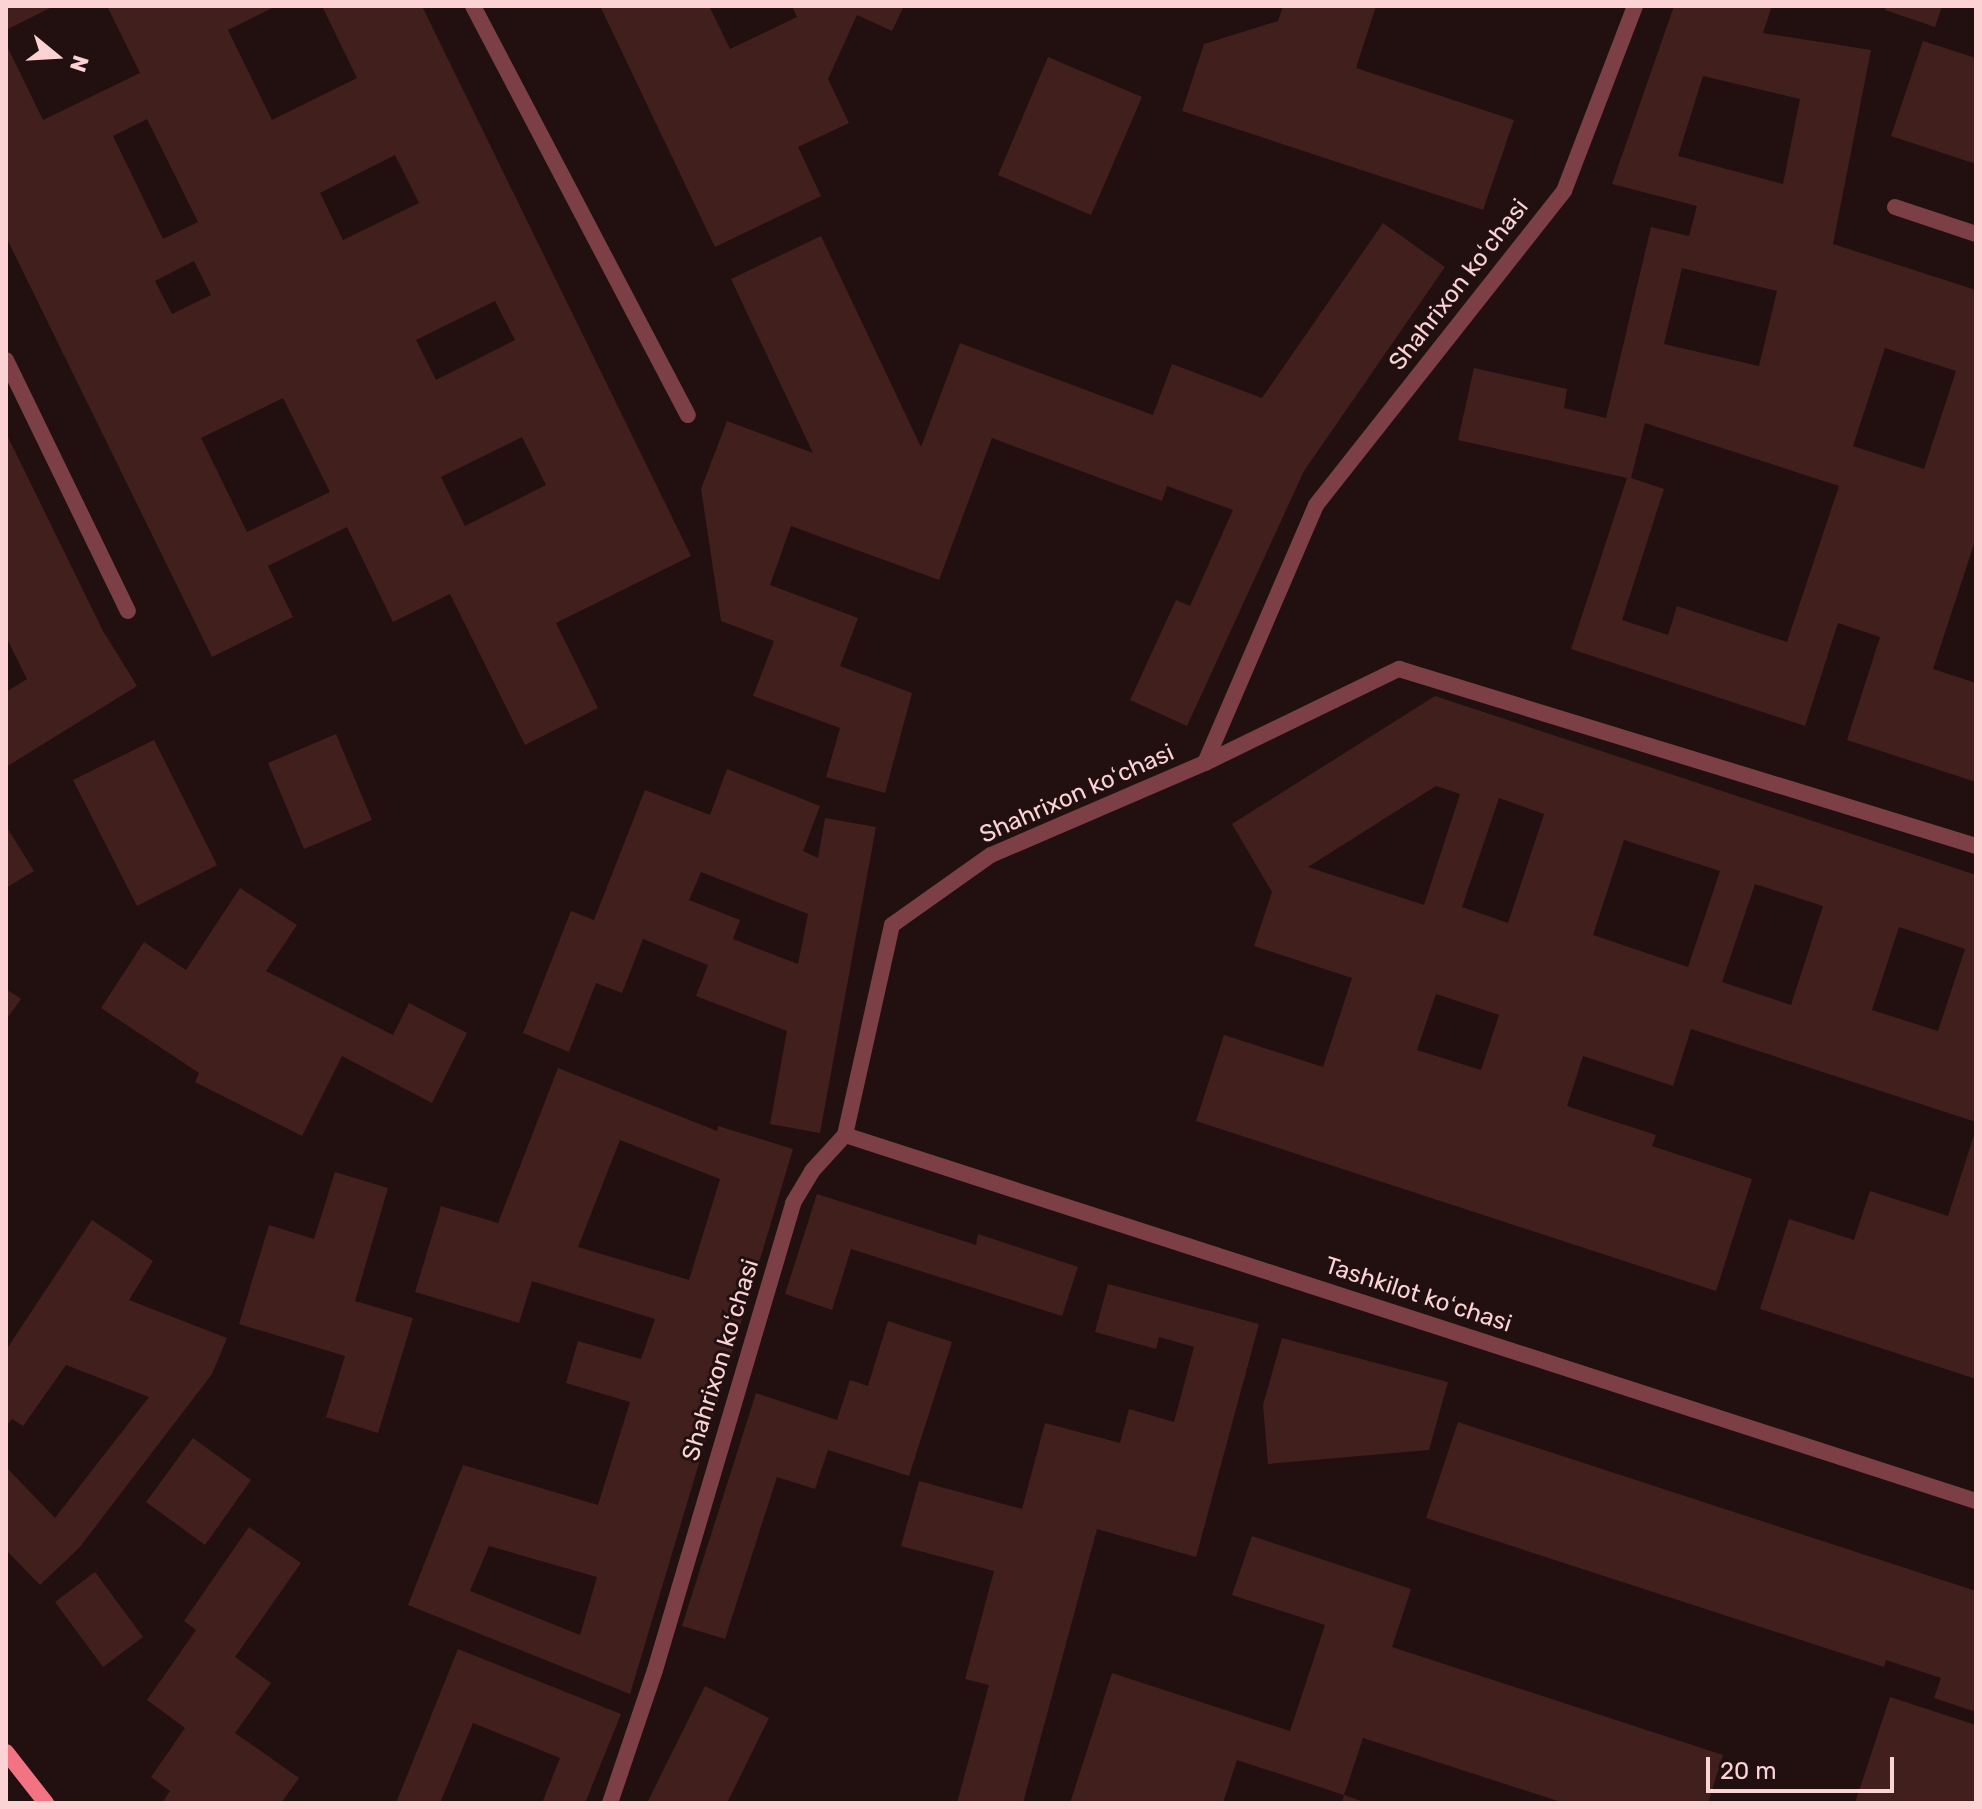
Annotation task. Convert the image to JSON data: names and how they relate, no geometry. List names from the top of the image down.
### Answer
{
  "streets": {
    "street": ["Shahrixon koʻchasi", "Tashkilot koʻchasi"]
  },
  "crossings": [
    ["Shahrixon koʻchasi", "Tashkilot koʻchasi"]
  ],
  "scale_bar": "20 m",
  "north": "right"
}
